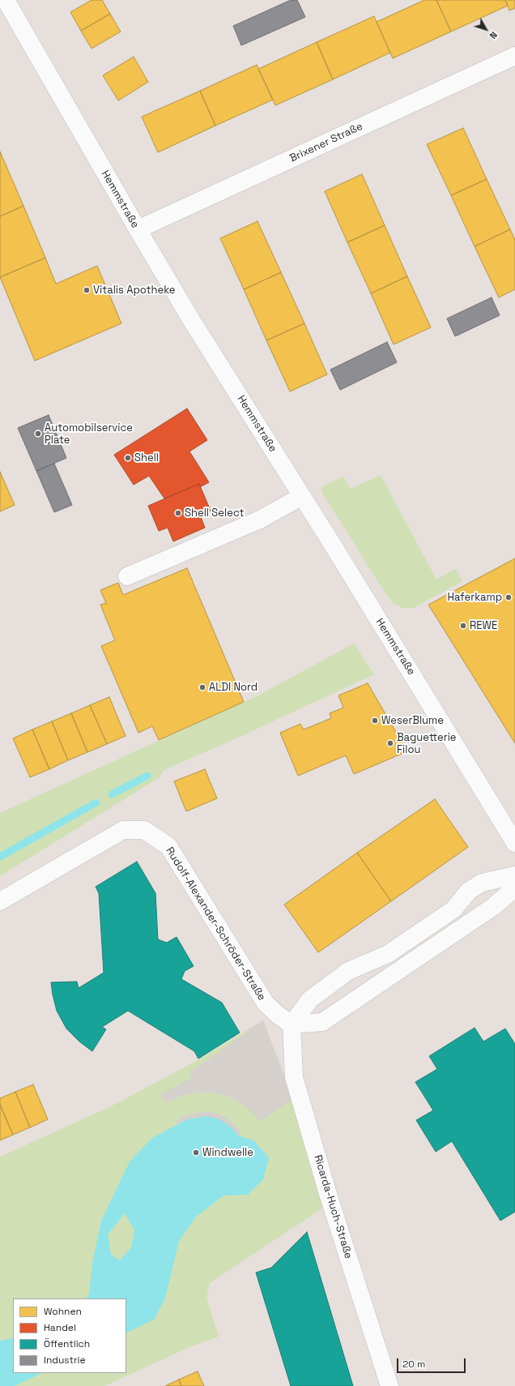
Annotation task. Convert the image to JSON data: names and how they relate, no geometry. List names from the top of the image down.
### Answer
{
  "streets": {
    "street": [
      "Brixener Straße",
      "Hemmstraße",
      "Rudolf-Alexander-Schröder-Straße",
      "Ricarda-Huch-Straße"
    ]
  },
  "crossings": [
    ["Brixener Straße", "Hemmstraße"],
    ["Rudolf-Alexander-Schröder-Straße", "Ricarda-Huch-Straße"]
  ],
  "places": [
    "Vitalis Apotheke",
    "Automobilservice Plate",
    "Shell",
    "Shell Select",
    "Haferkamp",
    "REWE",
    "ALDI Nord",
    "WeserBlume",
    "Baguetterie Filou",
    "Windwelle"
  ],
  "legend": [
    "Wohnen",
    "Handel",
    "Öffentlich",
    "Industrie"
  ],
  "scale_bar": "20 m",
  "north": "bottom right"
}
